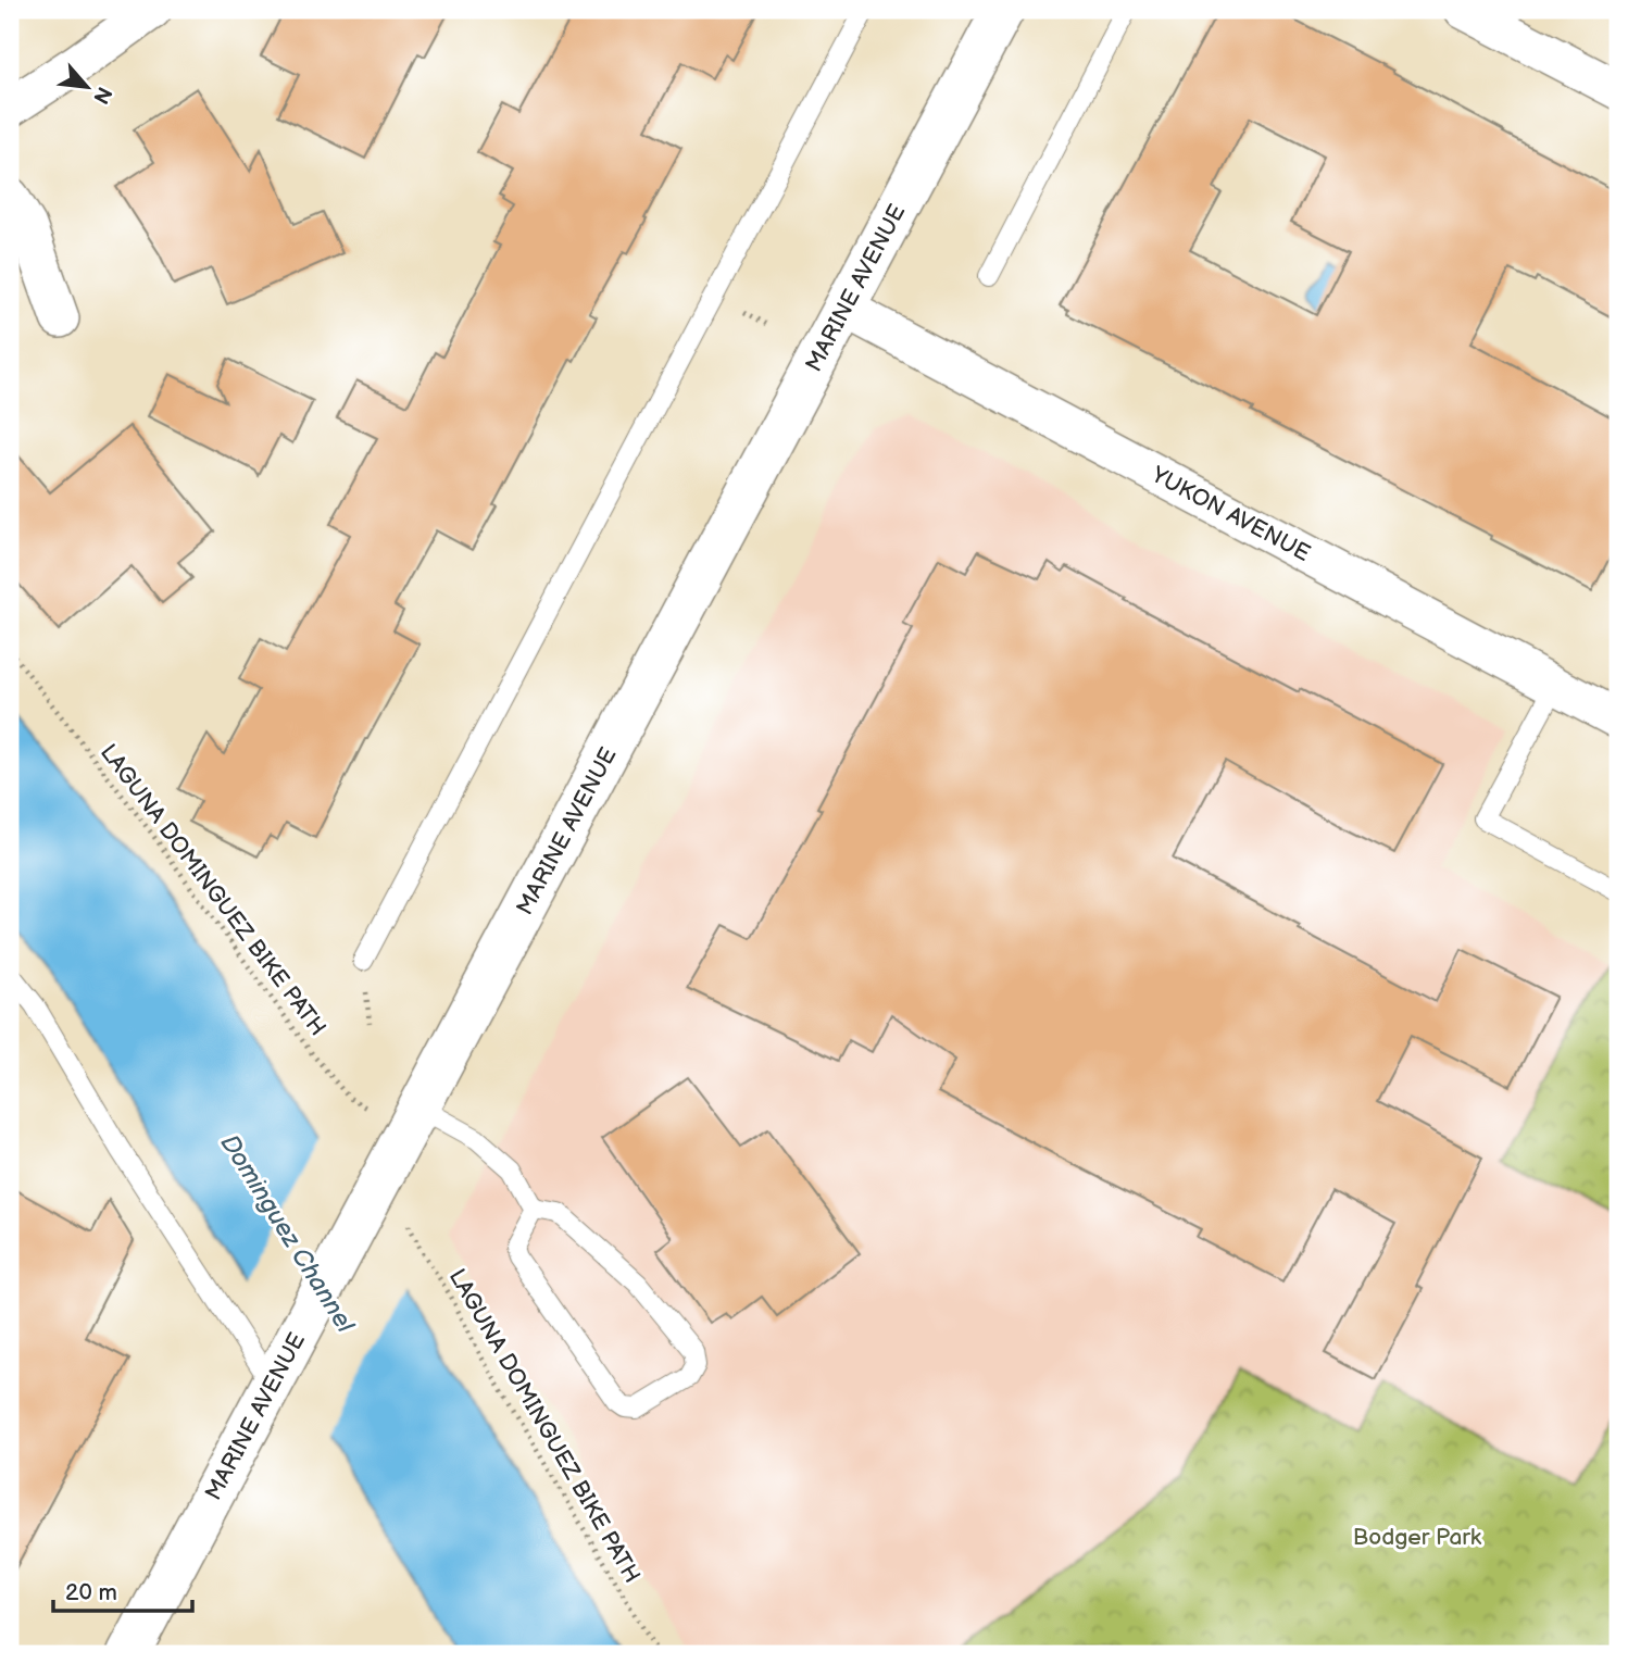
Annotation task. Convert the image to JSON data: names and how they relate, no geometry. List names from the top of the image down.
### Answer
{
  "streets": {
    "main road": ["MARINE AVENUE"],
    "street": ["YUKON AVENUE"],
    "path": ["LAGUNA DOMINGUEZ BIKE PATH"]
  },
  "crossings": [
    ["MARINE AVENUE", "YUKON AVENUE"],
    ["MARINE AVENUE", "LAGUNA DOMINGUEZ BIKE PATH"]
  ],
  "water": ["Dominguez Channel"],
  "parks": ["Bodger Park"],
  "scale_bar": "20 m",
  "north": "bottom right"
}
